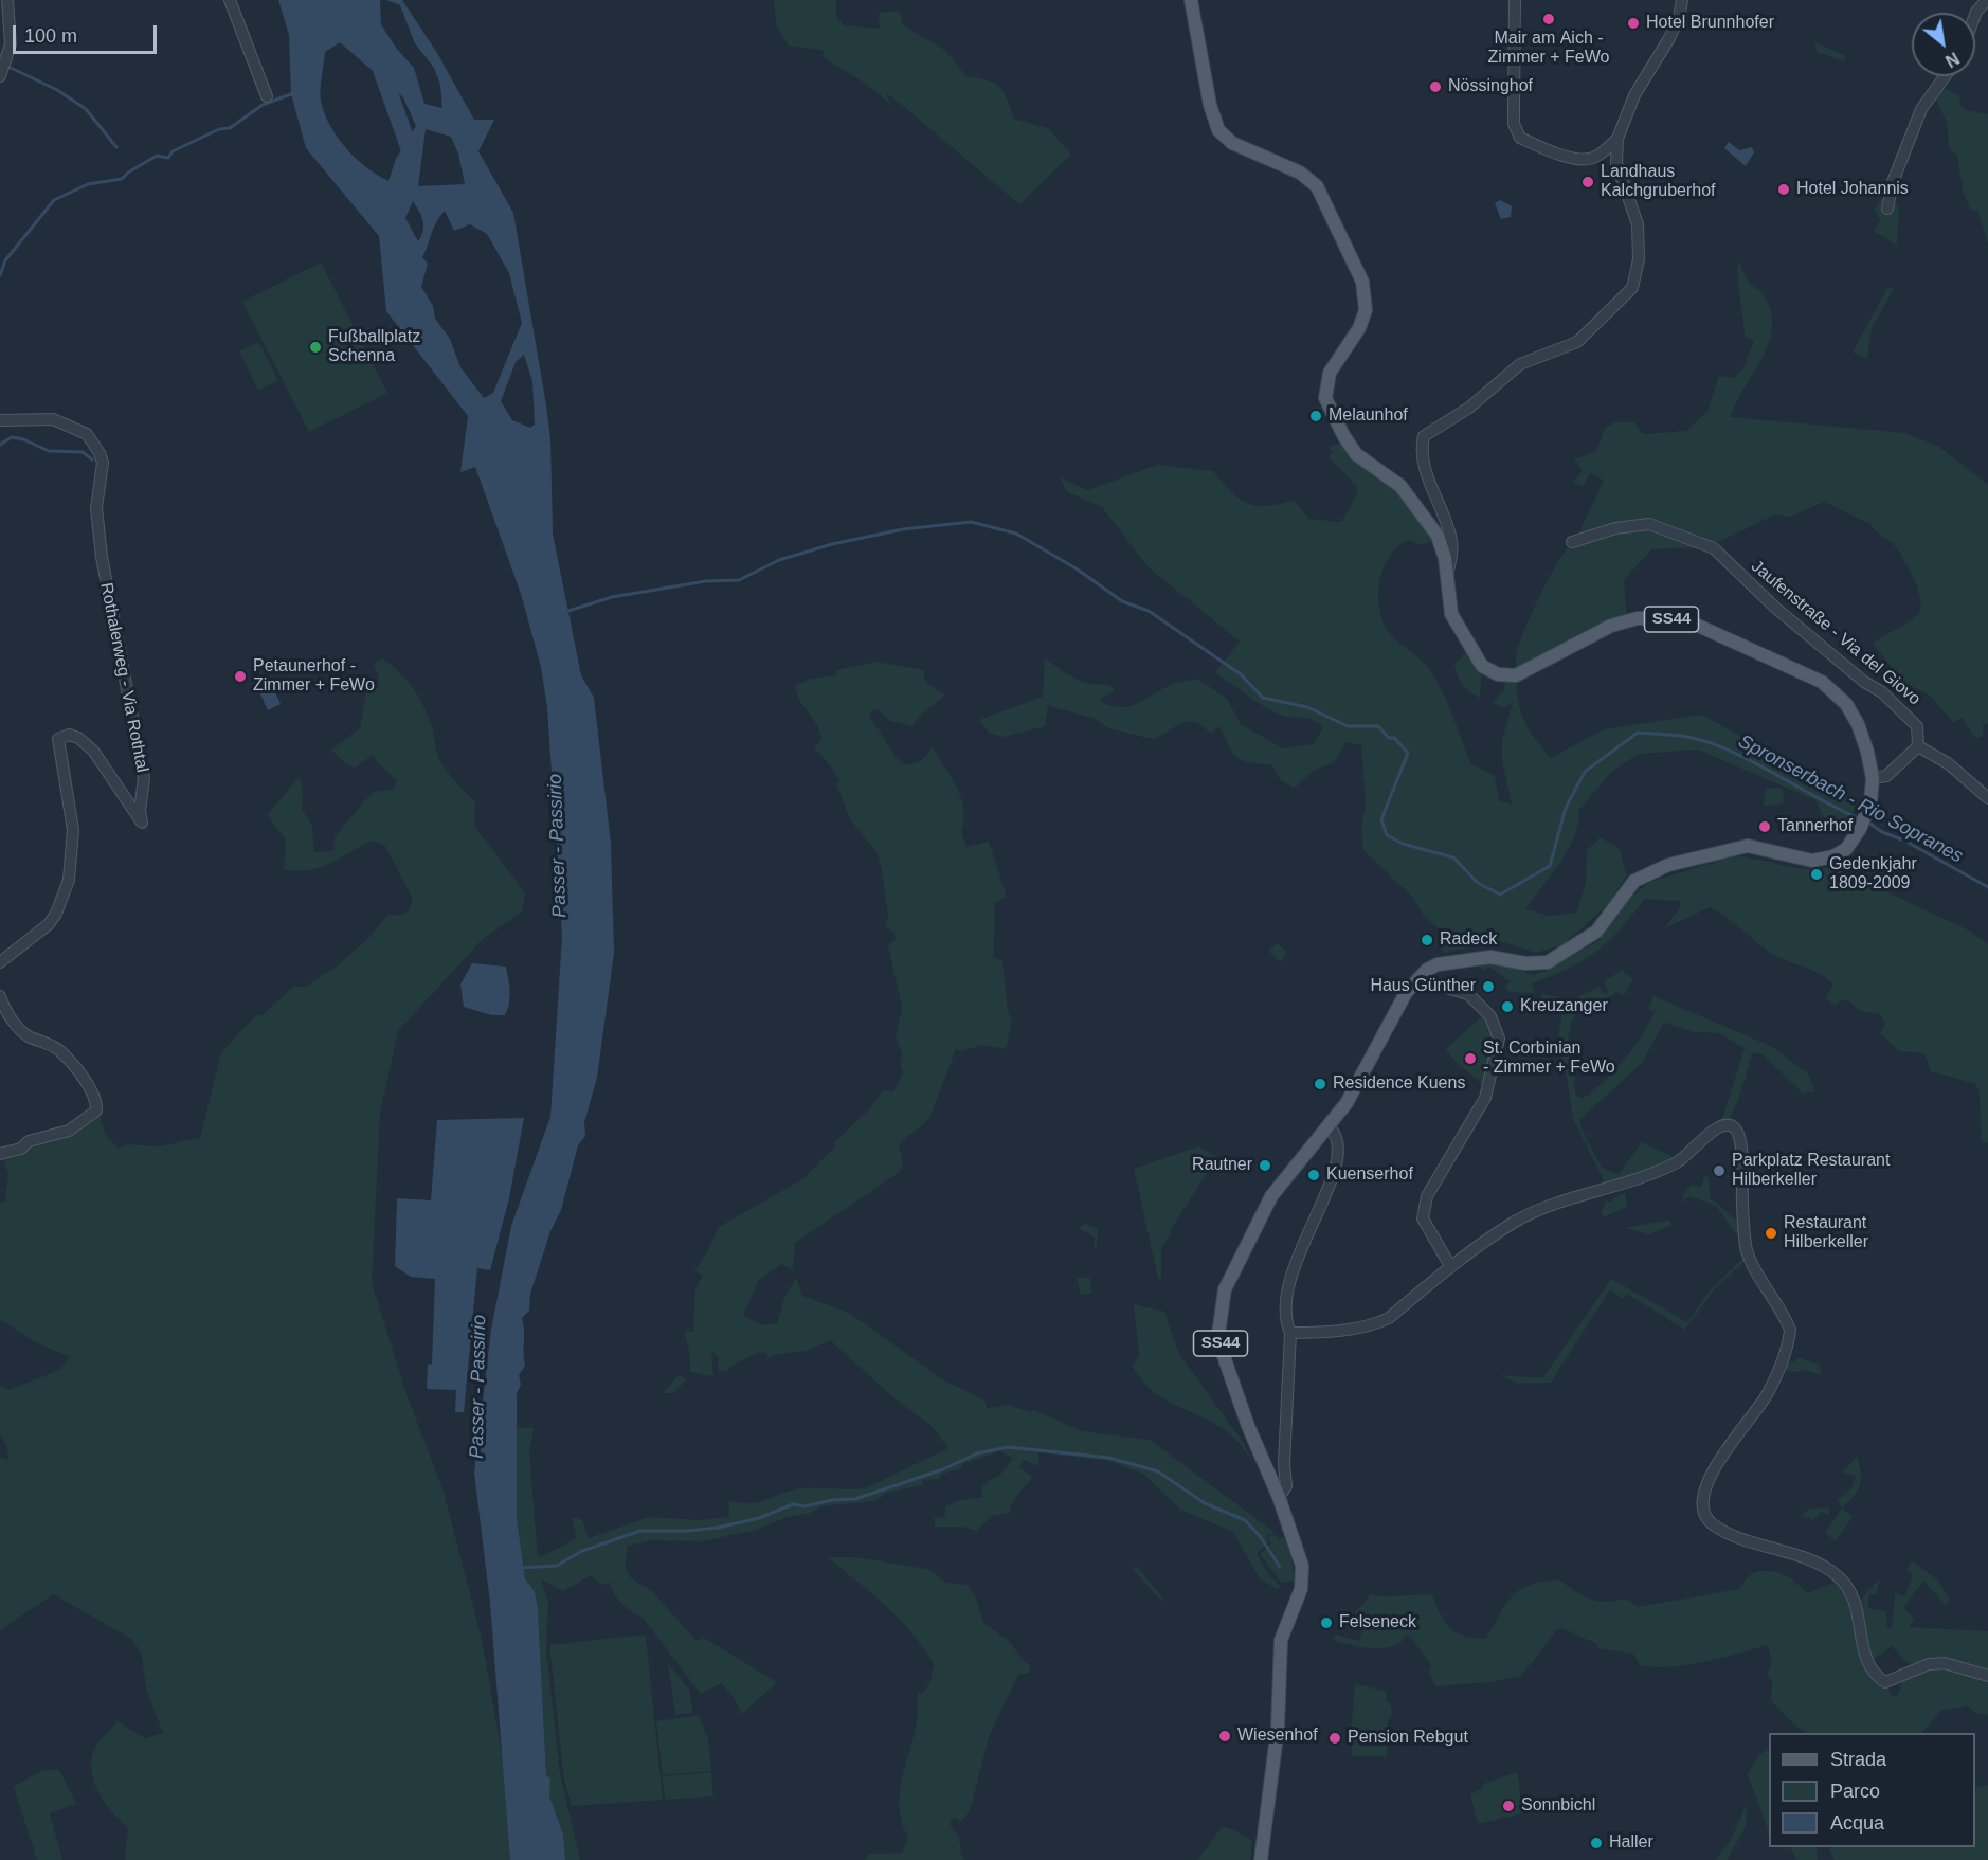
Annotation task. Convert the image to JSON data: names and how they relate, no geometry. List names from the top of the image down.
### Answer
{
  "streets": {
    "main road": ["SS44"],
    "street": ["Jaufenstraße - Via del Giovo", "Rothalerweg - Via Rothtal"]
  },
  "water": ["Spronserbach - Rio Sopranes", "Passer - Passirio"],
  "places": [
    "Mair am Aich - Zimmer + FeWo",
    "Hotel Brunnhofer",
    "Nössinghof",
    "Landhaus Kalchgruberhof",
    "Hotel Johannis",
    "Fußballplatz Schenna",
    "Melaunhof",
    "Petaunerhof - Zimmer + FeWo",
    "Tannerhof",
    "Gedenkjahr 1809-2009",
    "Radeck",
    "Haus Günther",
    "Kreuzanger",
    "St. Corbinian - Zimmer + FeWo",
    "Residence Kuens",
    "Rautner",
    "Parkplatz Restaurant Hilberkeller",
    "Kuenserhof",
    "Restaurant Hilberkeller",
    "Felseneck",
    "Wiesenhof",
    "Pension Rebgut",
    "Sonnbichl",
    "Haller"
  ],
  "legend": ["Strada", "Parco", "Acqua"],
  "scale_bar": "100 m",
  "north": "bottom right"
}
